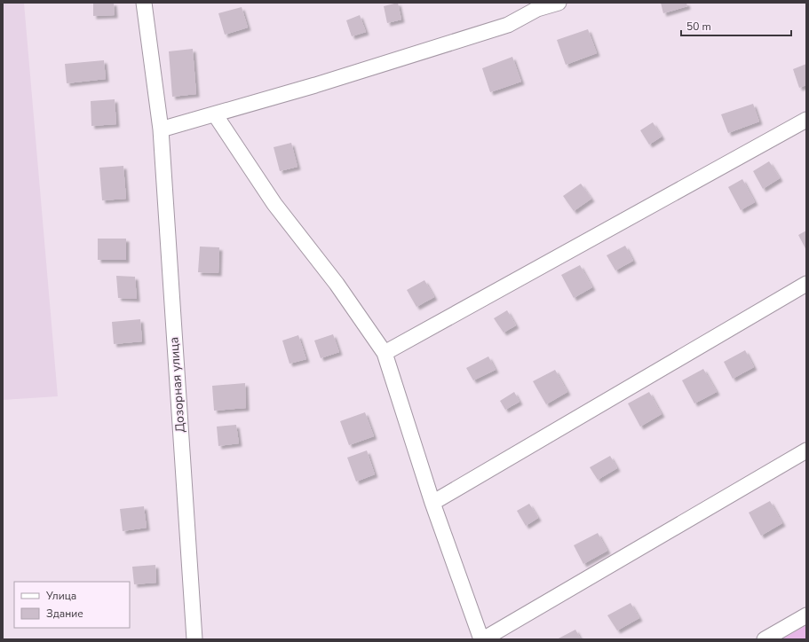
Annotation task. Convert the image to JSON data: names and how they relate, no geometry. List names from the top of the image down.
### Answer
{
  "streets": {
    "street": ["Дозорная улица"]
  },
  "legend": ["Улица", "Здание"],
  "scale_bar": "50 m"
}
